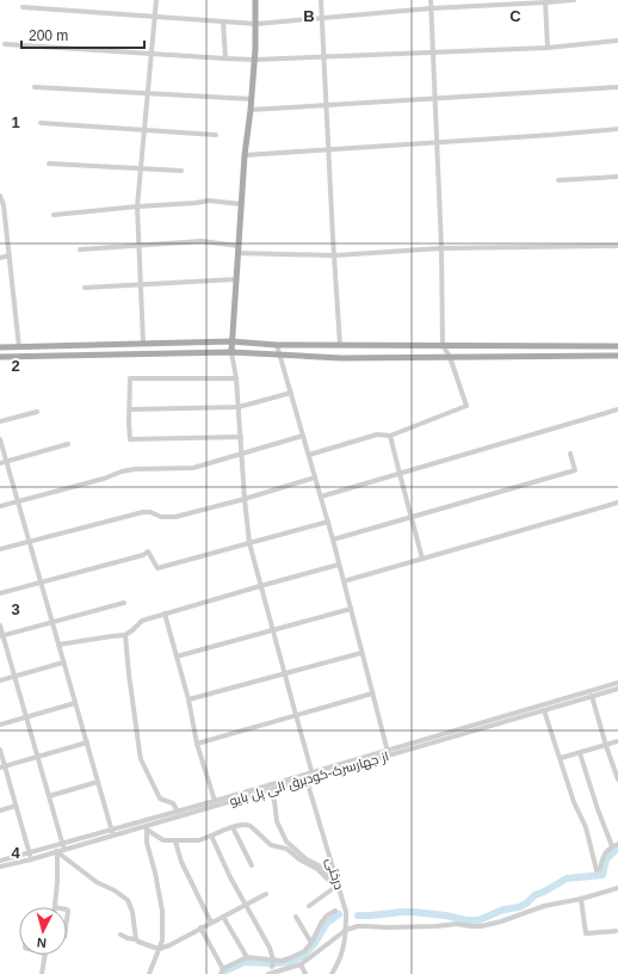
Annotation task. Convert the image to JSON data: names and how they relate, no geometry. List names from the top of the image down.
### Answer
{
  "streets": {
    "street": ["از جهارسرک-کودبرق الی پل بایو", "درختی"]
  },
  "crossings": [
    ["از جهارسرک-کودبرق الی پل بایو", "درختی"]
  ],
  "scale_bar": "200 m",
  "north": "bottom",
  "grid": {
    "columns": ["B", "C"],
    "rows": [
      "1",
      "2",
      "3",
      "4"
    ]
  }
}
